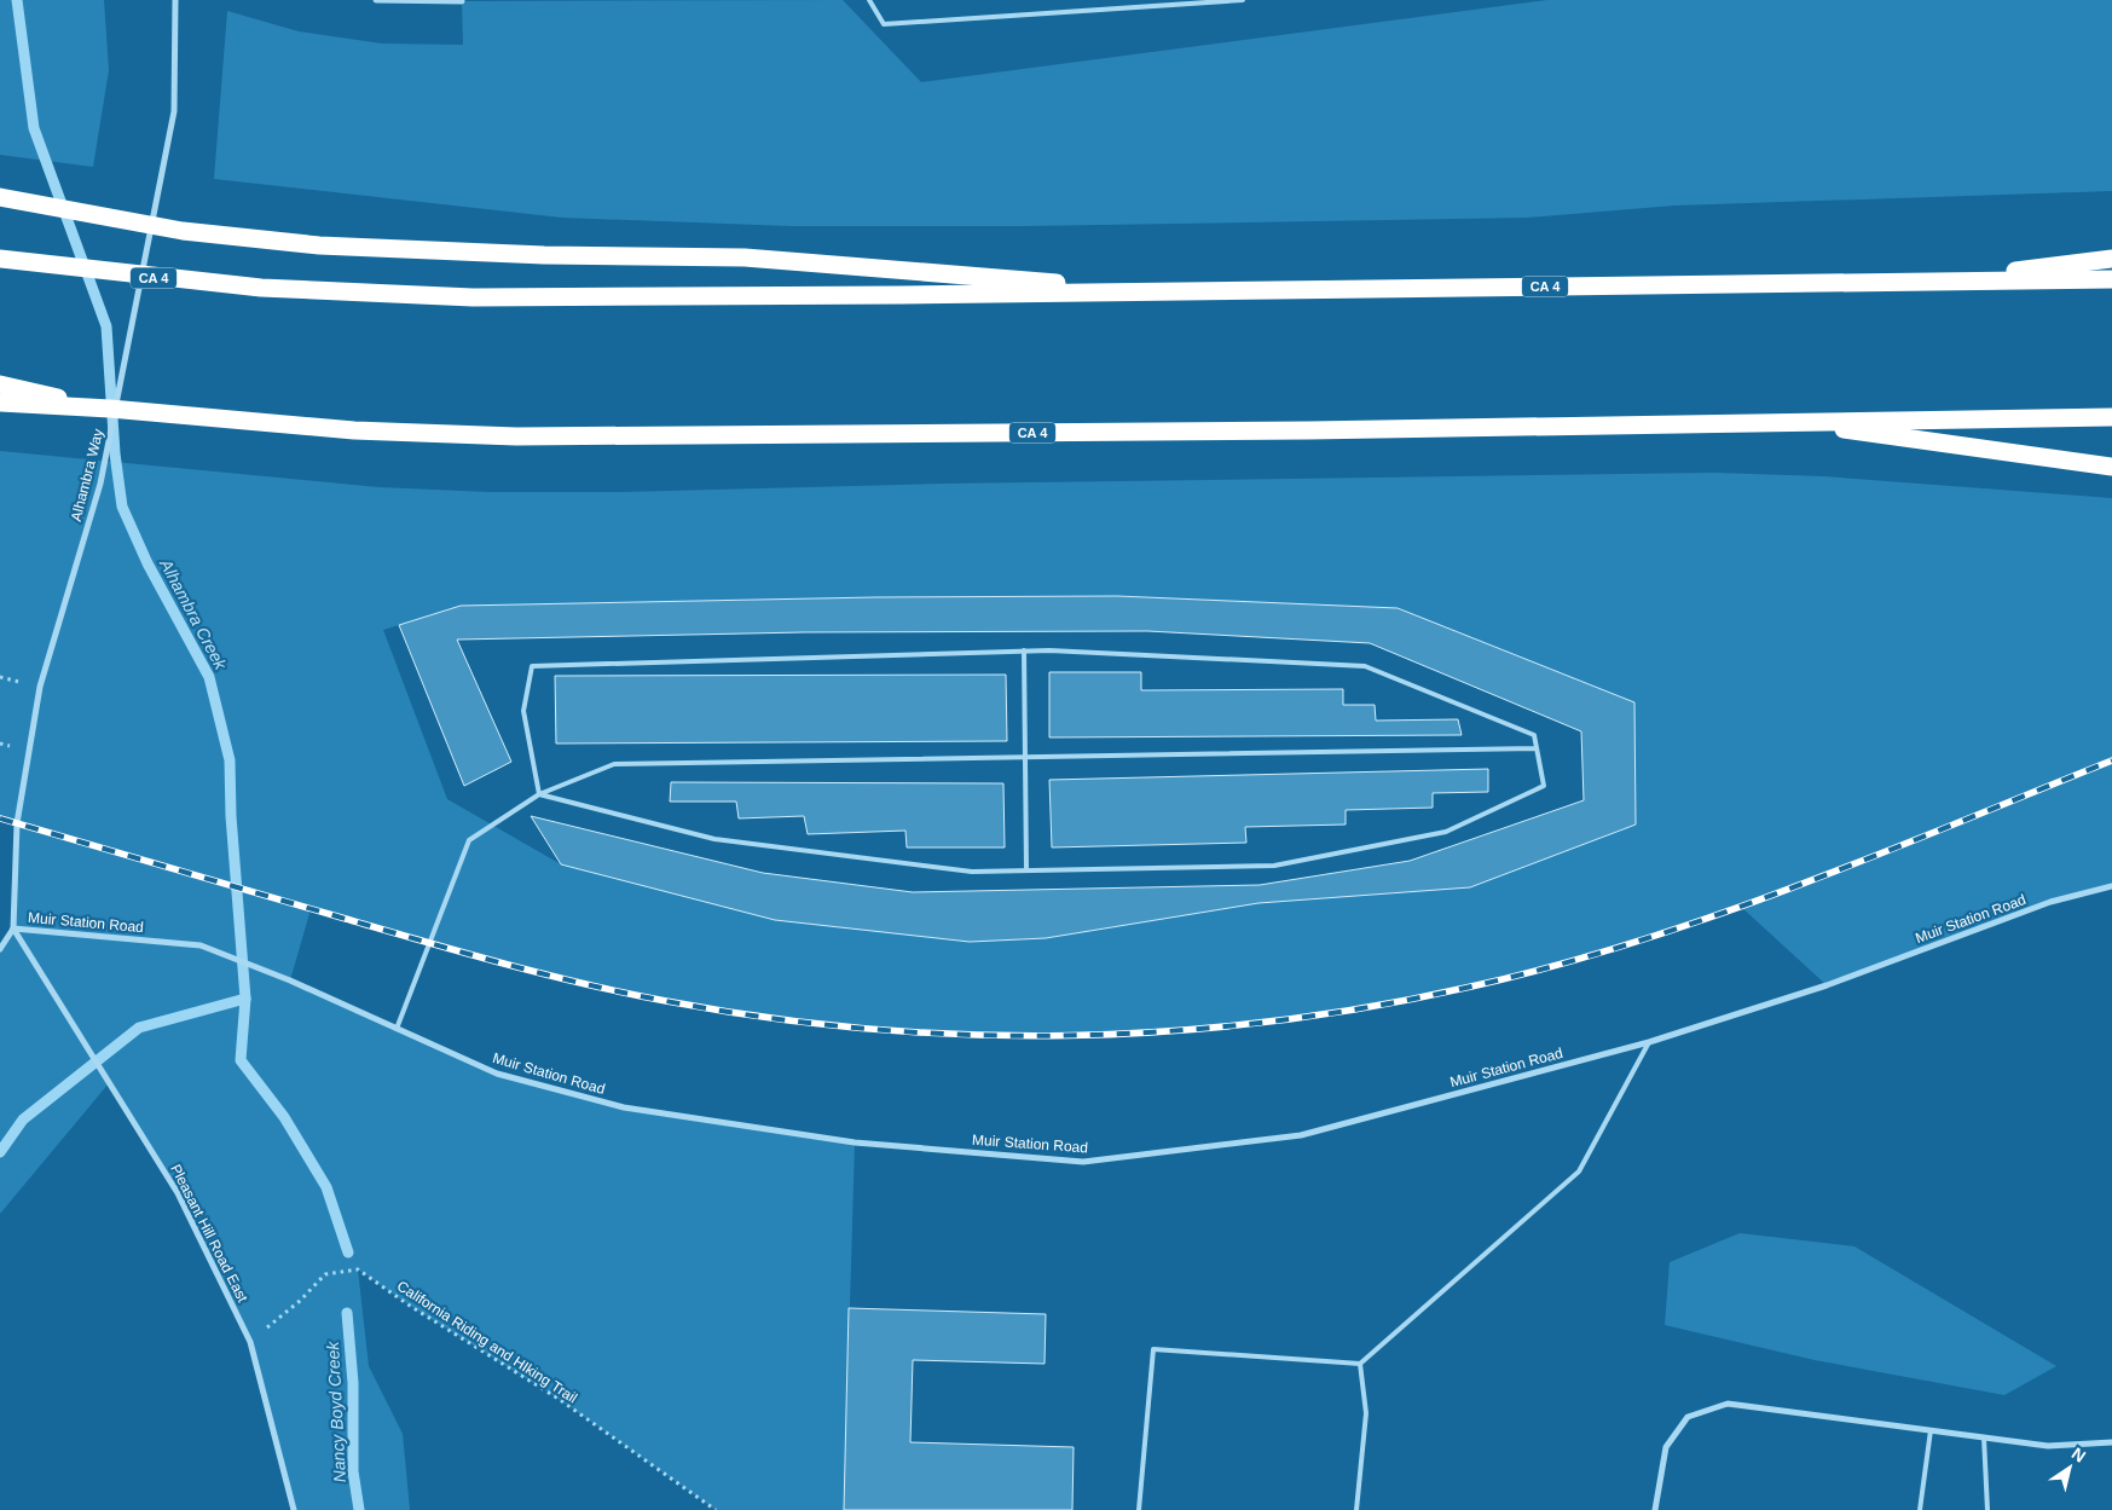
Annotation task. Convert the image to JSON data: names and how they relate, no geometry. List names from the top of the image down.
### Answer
{
  "streets": {
    "highway": ["CA 4"],
    "street": ["Alhambra Way", "Muir Station Road", "Pleasant Hill Road East"],
    "path": ["California Riding and HIking Trail"]
  },
  "crossings": [
    ["Alhambra Way", "Muir Station Road"],
    ["Alhambra Way", "Pleasant Hill Road East"],
    ["Muir Station Road", "Pleasant Hill Road East"],
    ["Pleasant Hill Road East", "California Riding and HIking Trail"]
  ],
  "water": ["Alhambra Creek", "Nancy Boyd Creek"],
  "north": "top right"
}
